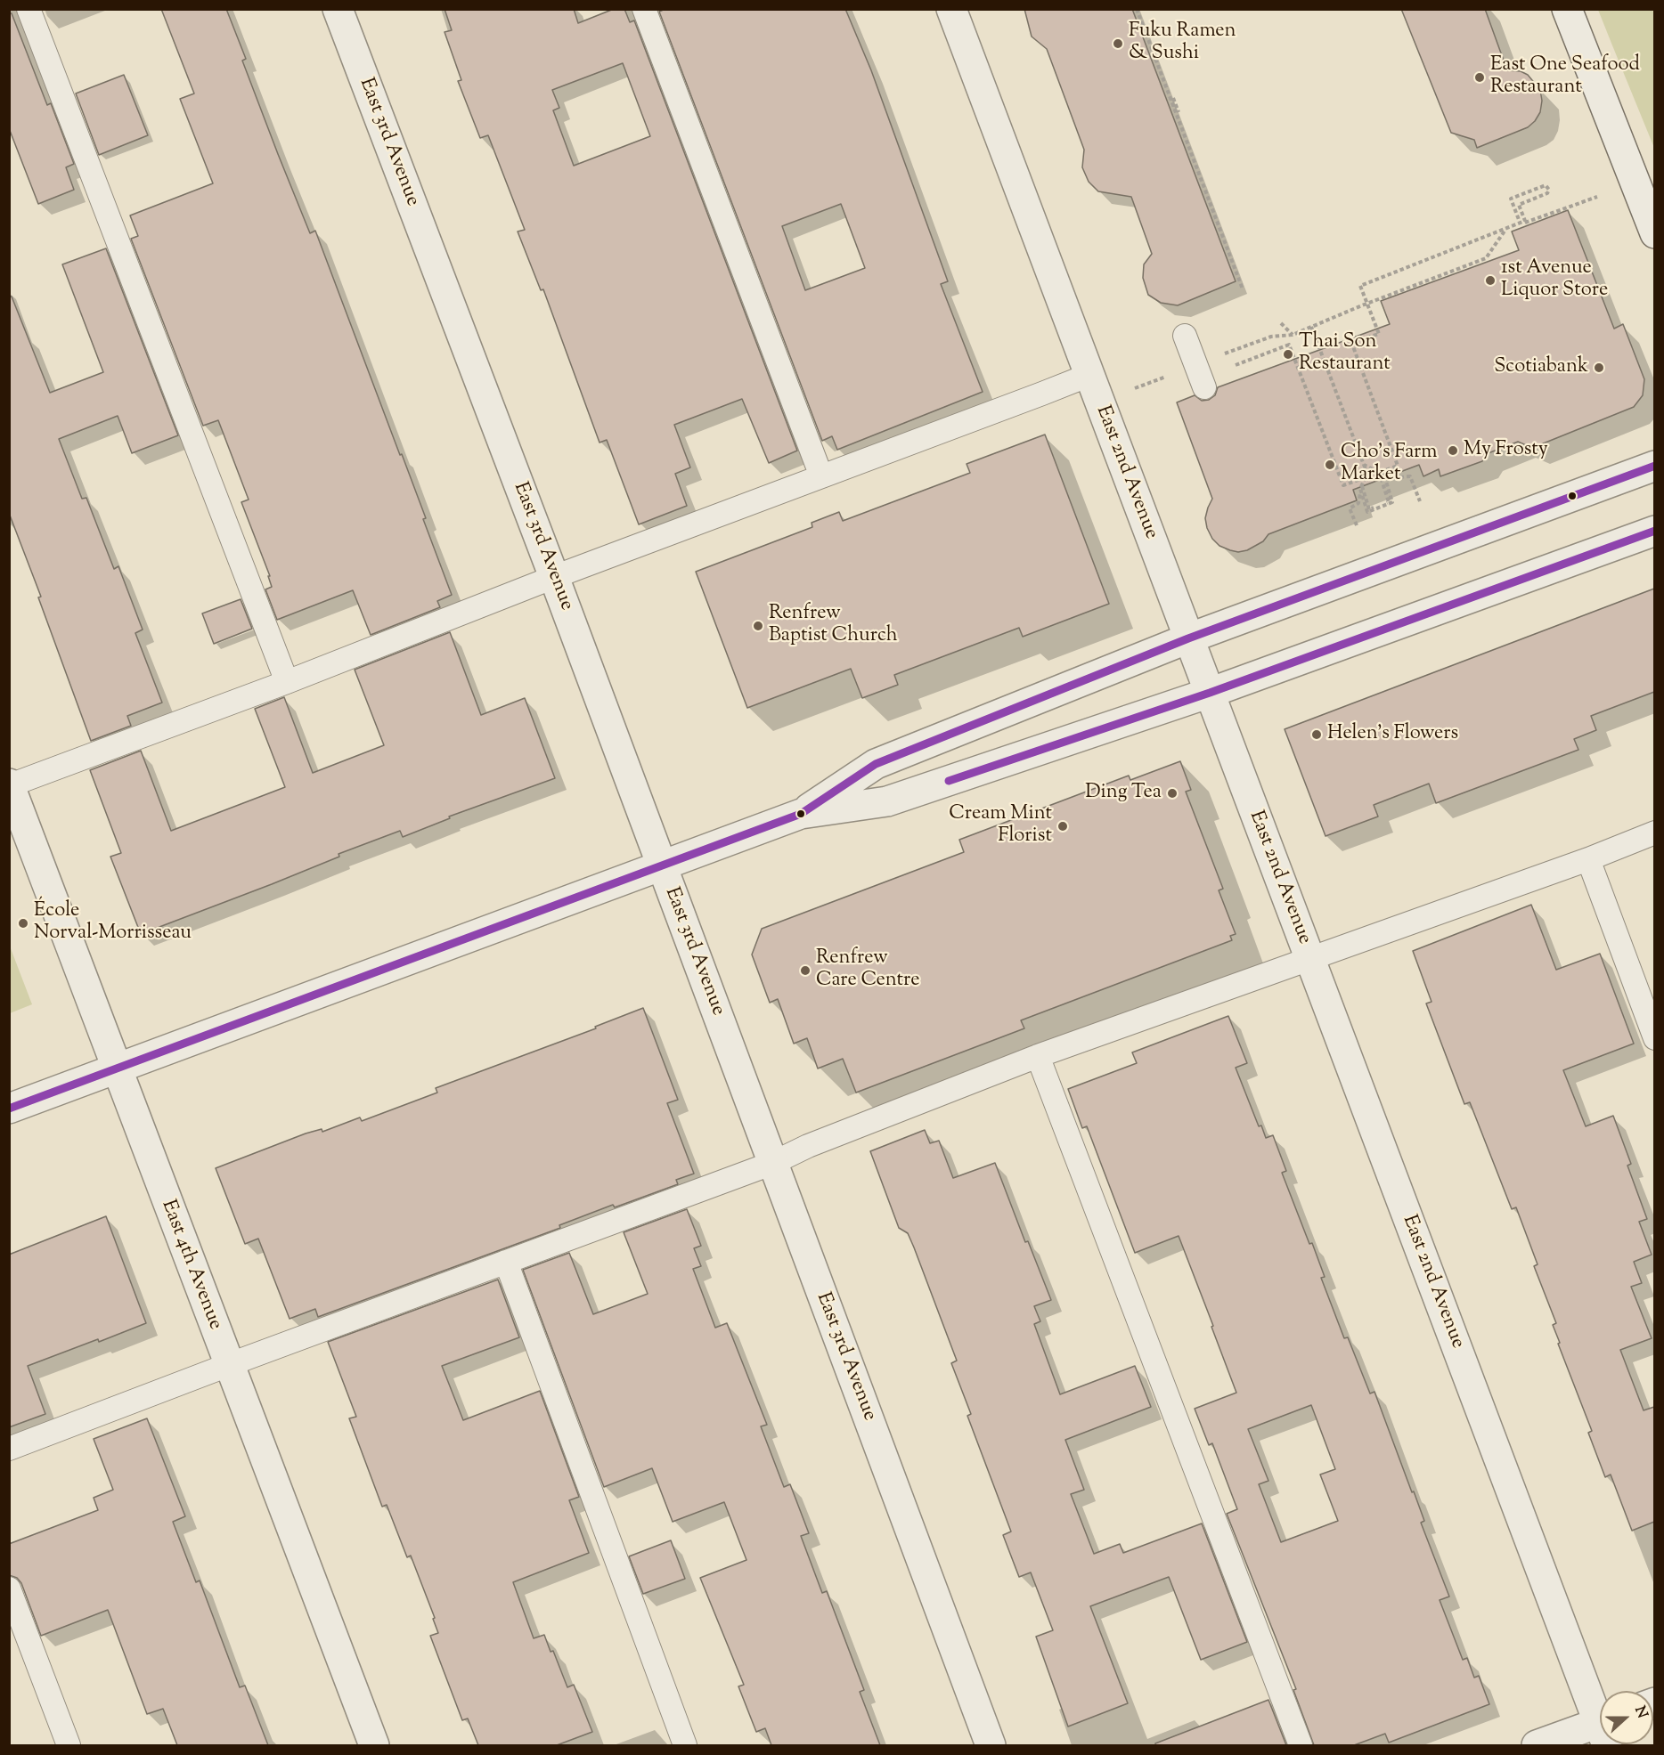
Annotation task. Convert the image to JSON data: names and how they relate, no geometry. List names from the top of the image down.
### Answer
{
  "streets": {
    "street": ["East 3rd Avenue", "East 2nd Avenue", "East 4th Avenue"]
  },
  "places": [
    "Fuku Ramen & Sushi",
    "East One Seafood Restaurant",
    "1st Avenue Liquor Store",
    "Thai Son Restaurant",
    "Scotiabank",
    "My Frosty",
    "Cho’s Farm Market",
    "Renfrew Baptist Church",
    "Helen's Flowers",
    "Ding Tea",
    "Cream Mint Florist",
    "École Norval-Morrisseau",
    "Renfrew Care Centre"
  ],
  "north": "right"
}
